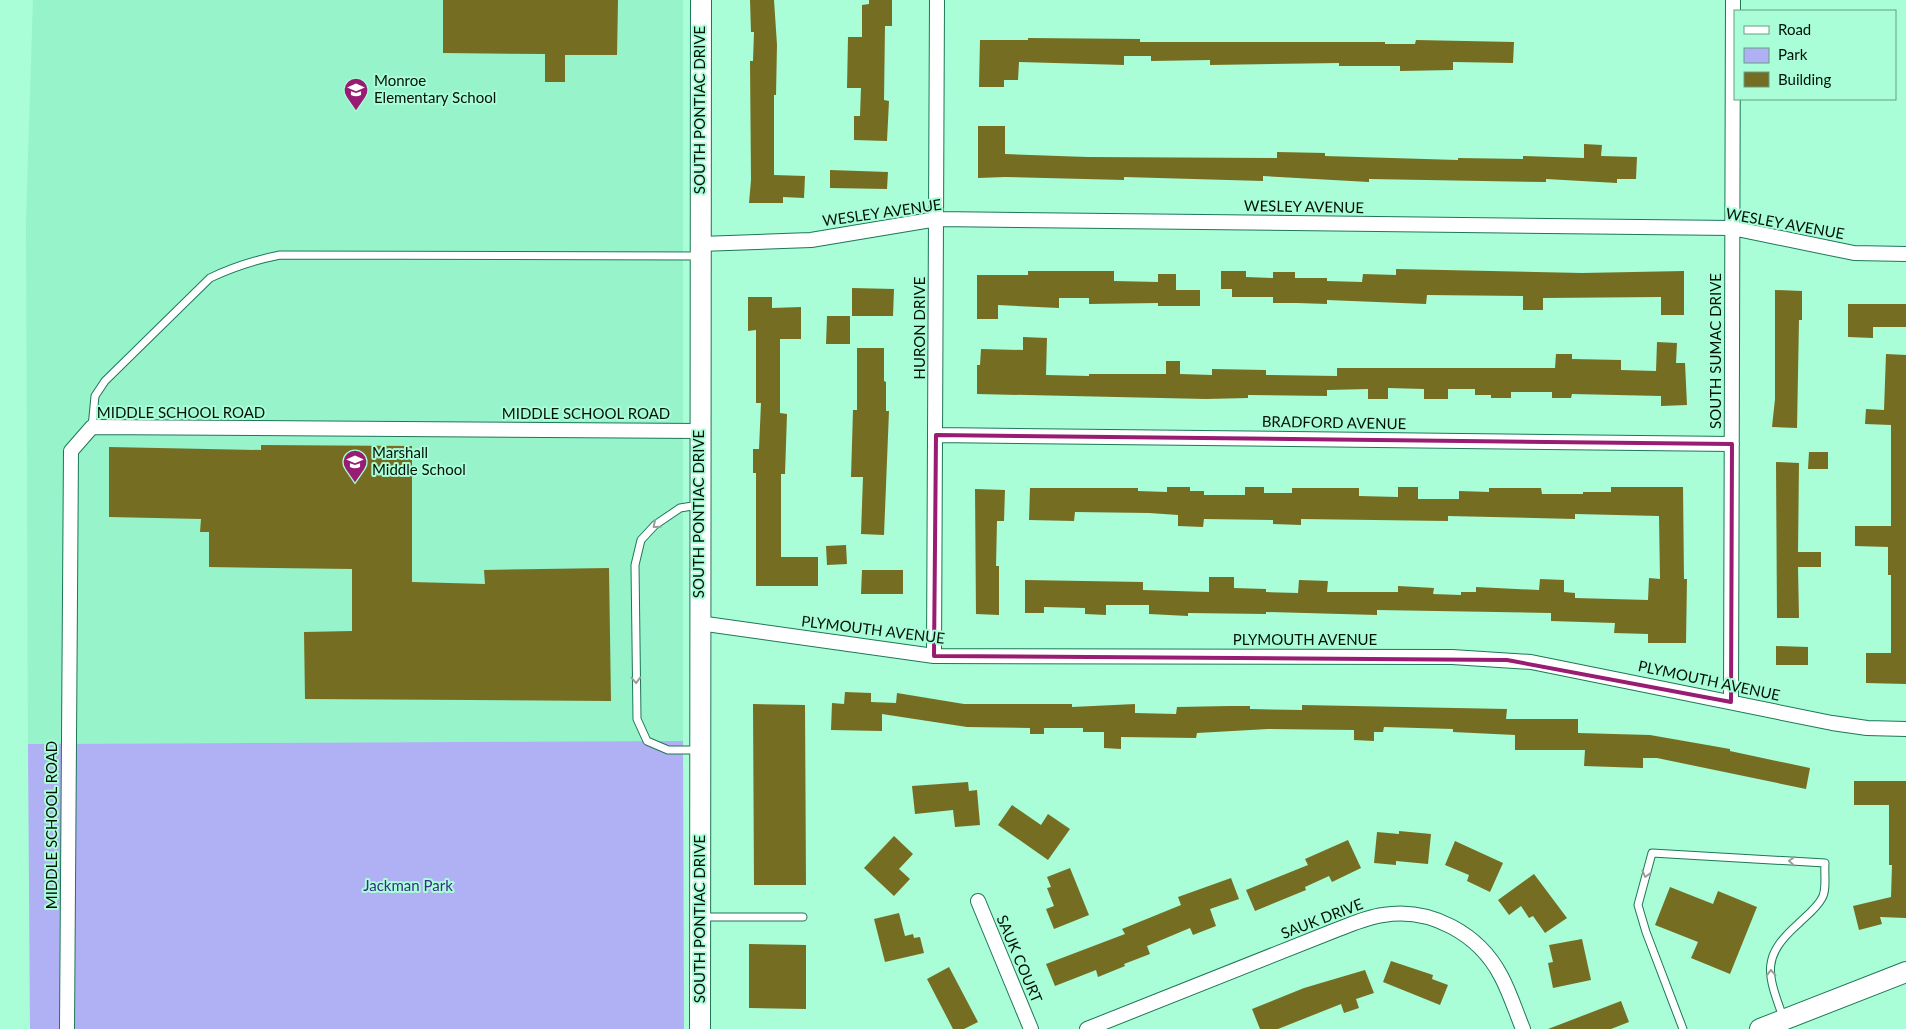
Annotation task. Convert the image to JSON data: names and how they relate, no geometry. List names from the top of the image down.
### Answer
{
  "streets": {
    "street": [
      "SOUTH PONTIAC DRIVE",
      "WESLEY AVENUE",
      "HURON DRIVE",
      "SOUTH SUMAC DRIVE",
      "MIDDLE SCHOOL ROAD",
      "BRADFORD AVENUE",
      "PLYMOUTH AVENUE",
      "SAUK DRIVE",
      "SAUK COURT"
    ]
  },
  "crossings": [
    ["SOUTH PONTIAC DRIVE", "WESLEY AVENUE"],
    ["SOUTH PONTIAC DRIVE", "MIDDLE SCHOOL ROAD"],
    ["SOUTH PONTIAC DRIVE", "PLYMOUTH AVENUE"],
    ["WESLEY AVENUE", "HURON DRIVE"],
    ["WESLEY AVENUE", "SOUTH SUMAC DRIVE"],
    ["HURON DRIVE", "BRADFORD AVENUE"],
    ["HURON DRIVE", "PLYMOUTH AVENUE"],
    ["SOUTH SUMAC DRIVE", "BRADFORD AVENUE"],
    ["SOUTH SUMAC DRIVE", "PLYMOUTH AVENUE"]
  ],
  "parks": ["Jackman Park"],
  "places": {
    "school or university": ["Monroe Elementary School", "Marshall Middle School"]
  },
  "legend": ["Road", "Park", "Building"]
}
